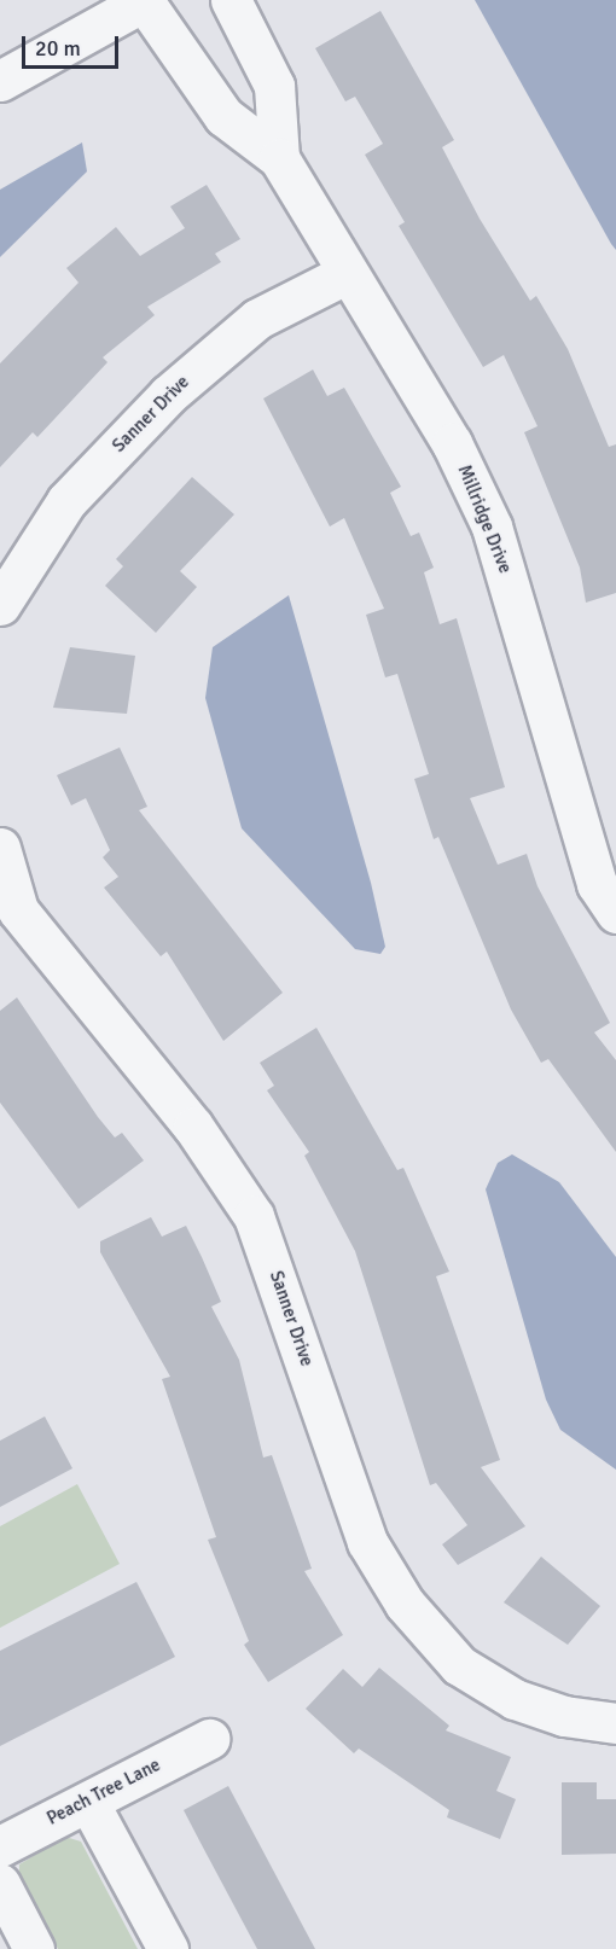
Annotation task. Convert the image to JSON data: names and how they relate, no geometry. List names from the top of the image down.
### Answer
{
  "streets": {
    "street": ["Sanner Drive", "Millridge Drive", "Peach Tree Lane"]
  },
  "crossings": [
    ["Sanner Drive", "Millridge Drive"]
  ],
  "scale_bar": "20 m"
}
